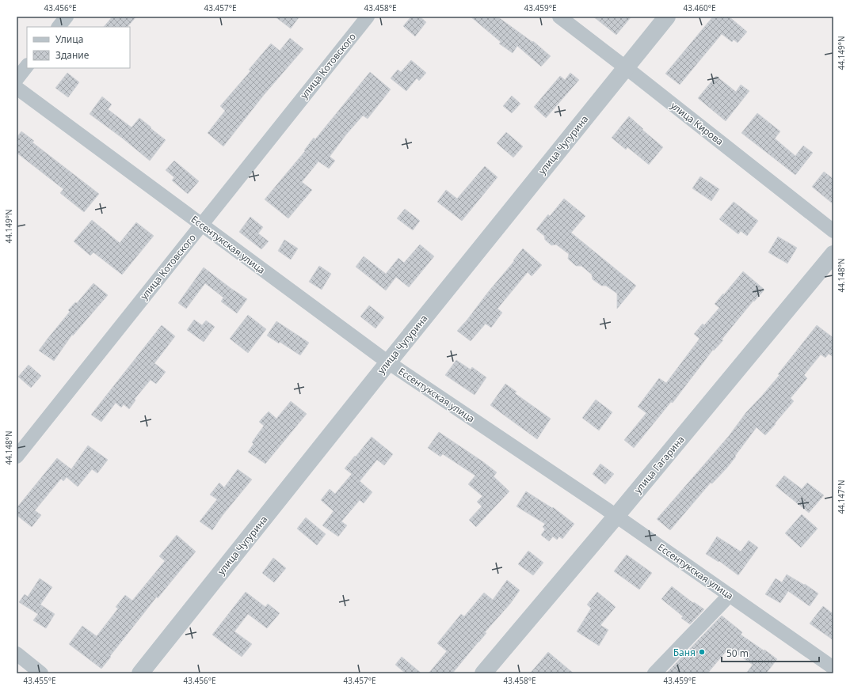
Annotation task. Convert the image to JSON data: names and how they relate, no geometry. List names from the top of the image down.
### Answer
{
  "streets": {
    "street": [
      "улица Котовского",
      "улица Кирова",
      "улица Чугурина",
      "Ессентукская улица",
      "улица Гагарина"
    ]
  },
  "crossings": [
    ["улица Котовского", "Ессентукская улица"],
    ["улица Кирова", "улица Чугурина"],
    ["улица Чугурина", "Ессентукская улица"],
    ["Ессентукская улица", "улица Гагарина"]
  ],
  "places": ["Баня"],
  "legend": ["Улица", "Здание"],
  "scale_bar": "50 m",
  "coordinates": [
    "43.456°E",
    "43.457°E",
    "43.458°E",
    "43.459°E",
    "43.460°E",
    "44.149°N",
    "44.148°N",
    "44.147°N",
    "43.455°E"
  ]
}
